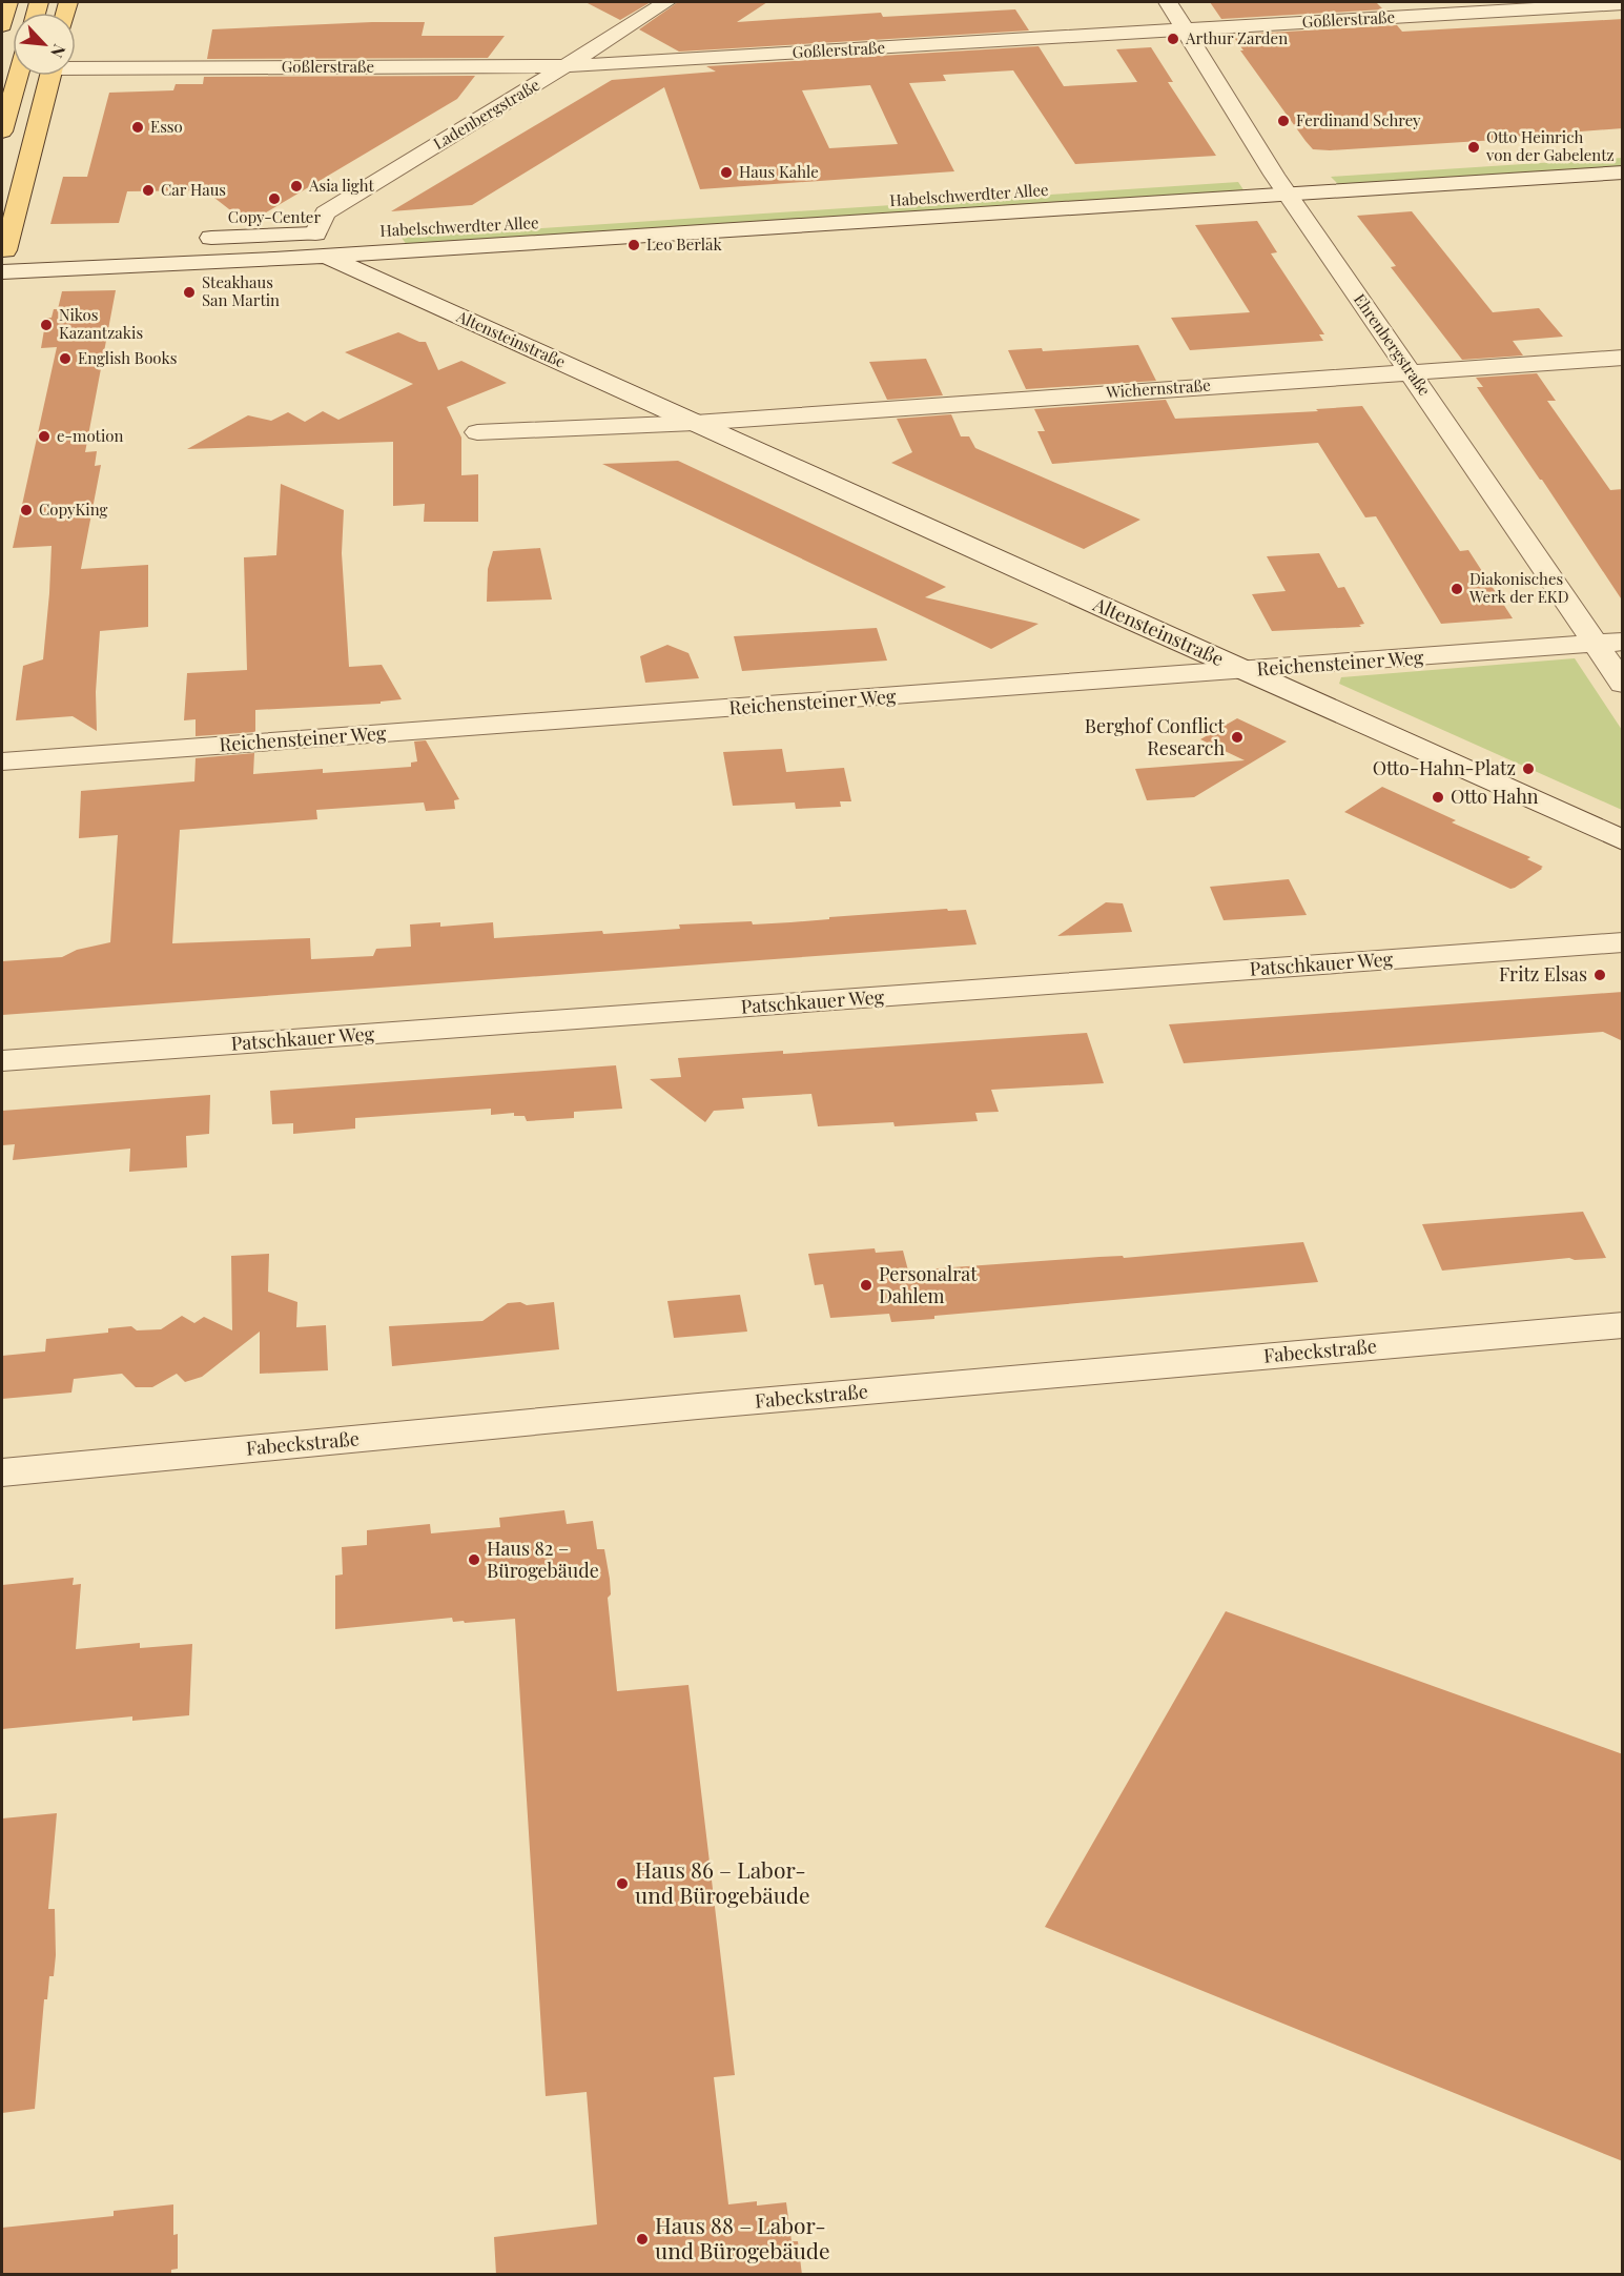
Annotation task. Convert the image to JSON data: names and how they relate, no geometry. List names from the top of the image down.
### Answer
{
  "streets": {
    "street": [
      "Goßlerstraße",
      "Ladenbergstraße",
      "Habelschwerdter Allee",
      "Altensteinstraße",
      "Ehrenbergstraße",
      "Wichernstraße",
      "Reichensteiner Weg",
      "Patschkauer Weg",
      "Fabeckstraße"
    ]
  },
  "crossings": [
    ["Goßlerstraße", "Ladenbergstraße"],
    ["Goßlerstraße", "Ehrenbergstraße"],
    ["Ladenbergstraße", "Habelschwerdter Allee"],
    ["Habelschwerdter Allee", "Altensteinstraße"],
    ["Habelschwerdter Allee", "Ehrenbergstraße"],
    ["Altensteinstraße", "Wichernstraße"],
    ["Altensteinstraße", "Reichensteiner Weg"],
    ["Ehrenbergstraße", "Wichernstraße"],
    ["Ehrenbergstraße", "Reichensteiner Weg"]
  ],
  "places": [
    "Arthur Zarden",
    "Ferdinand Schrey",
    "Esso",
    "Otto Heinrich von der Gabelentz",
    "Haus Kahle",
    "Asia light",
    "Car Haus",
    "Copy-Center",
    "Leo Berlak",
    "Steakhaus San Martin",
    "Nikos Kazantzakis",
    "English Books",
    "e-motion",
    "CopyKing",
    "Diakonisches Werk der EKD",
    "Berghof Conflict Research",
    "Otto-Hahn-Platz",
    "Otto Hahn",
    "Fritz Elsas",
    "Personalrat Dahlem",
    "Haus 82 – Bürogebäude",
    "Haus 86 – Labor- und Bürogebäude",
    "Haus 88 – Labor- und Bürogebäude"
  ],
  "north": "bottom right"
}
